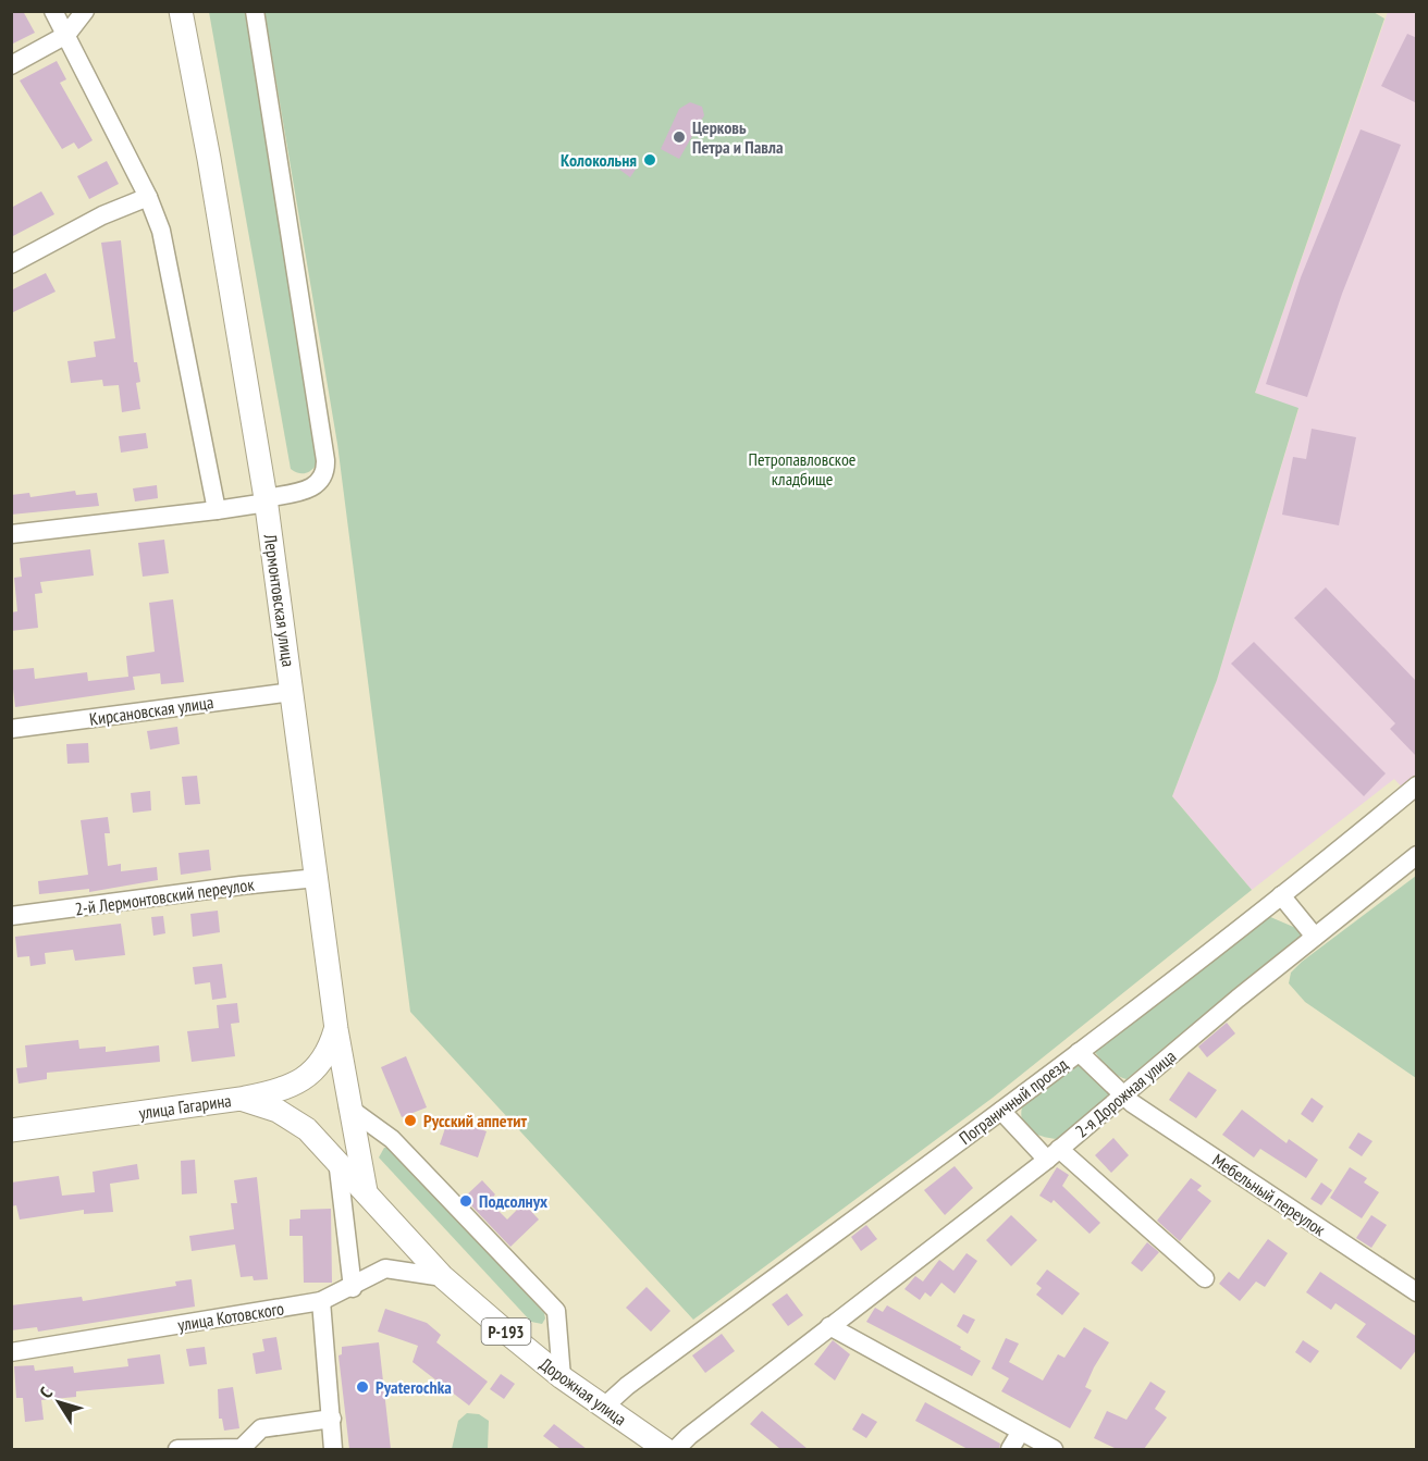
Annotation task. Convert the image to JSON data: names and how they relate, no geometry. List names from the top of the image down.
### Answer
{
  "streets": {
    "main road": [
      "Лермонтовская улица",
      "улица Гагарина",
      "Р-193",
      "Дорожная улица"
    ],
    "street": [
      "Кирсановская улица",
      "2-й Лермонтовский переулок",
      "2-я Дорожная улица",
      "Пограничный проезд",
      "Мебельный переулок",
      "улица Котовского"
    ]
  },
  "crossings": [
    ["Лермонтовская улица", "Кирсановская улица"],
    ["Лермонтовская улица", "2-й Лермонтовский переулок"],
    ["Лермонтовская улица", "улица Гагарина"],
    ["Лермонтовская улица", "Дорожная улица"],
    ["2-я Дорожная улица", "Мебельный переулок"],
    ["Пограничный проезд", "Мебельный переулок"],
    ["Пограничный проезд", "Дорожная улица"],
    ["улица Гагарина", "Дорожная улица"],
    ["улица Котовского", "Дорожная улица"]
  ],
  "parks": ["Петропавловское кладбище"],
  "places": [
    "Церковь Петра и Павла",
    "Колокольня",
    "Русский аппетит",
    "Подсолнух",
    "Pyaterochka"
  ],
  "north": "top left"
}
